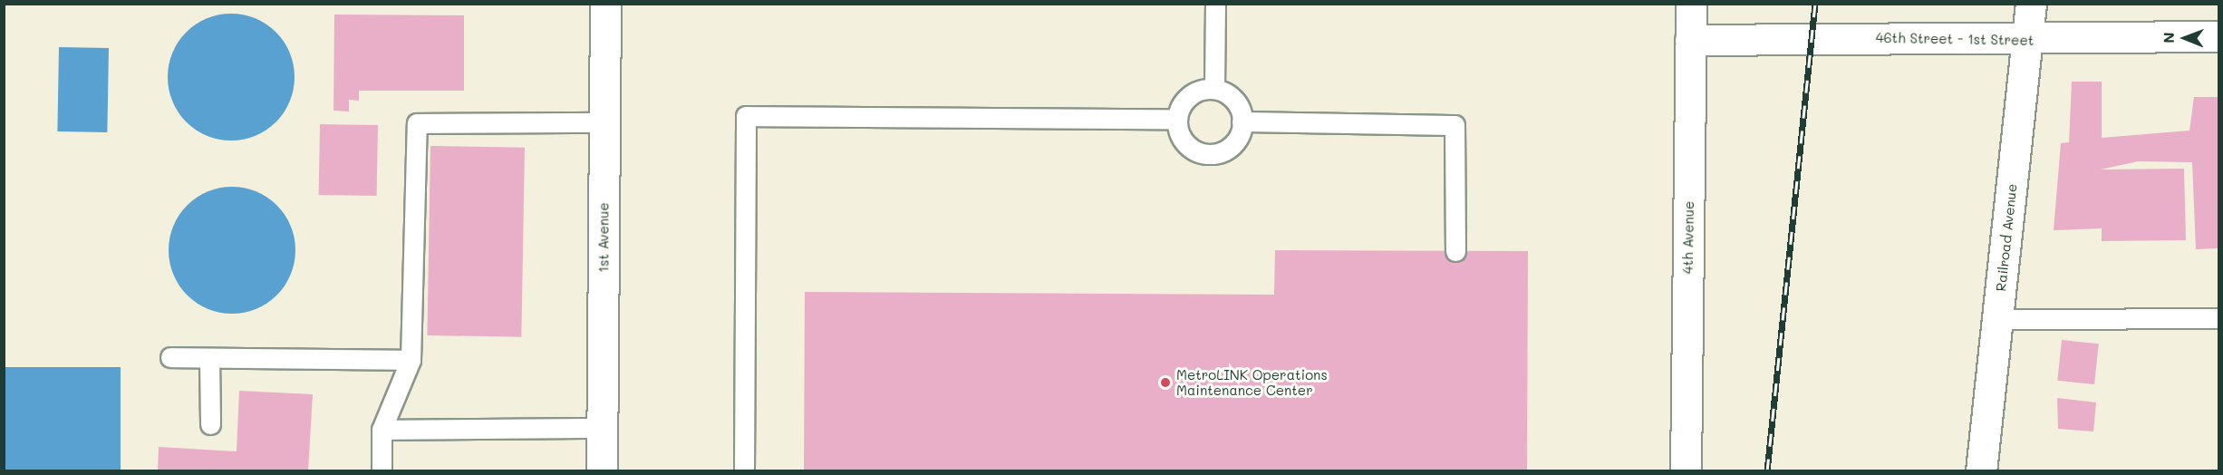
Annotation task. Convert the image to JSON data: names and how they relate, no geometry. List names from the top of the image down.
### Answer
{
  "streets": {
    "street": [
      "46th Street - 1st Street",
      "1st Avenue",
      "4th Avenue",
      "Railroad Avenue"
    ]
  },
  "crossings": [
    ["46th Street - 1st Street", "4th Avenue"],
    ["46th Street - 1st Street", "Railroad Avenue"]
  ],
  "places": ["MetroLINK Operations Maintenance Center"],
  "north": "left"
}
